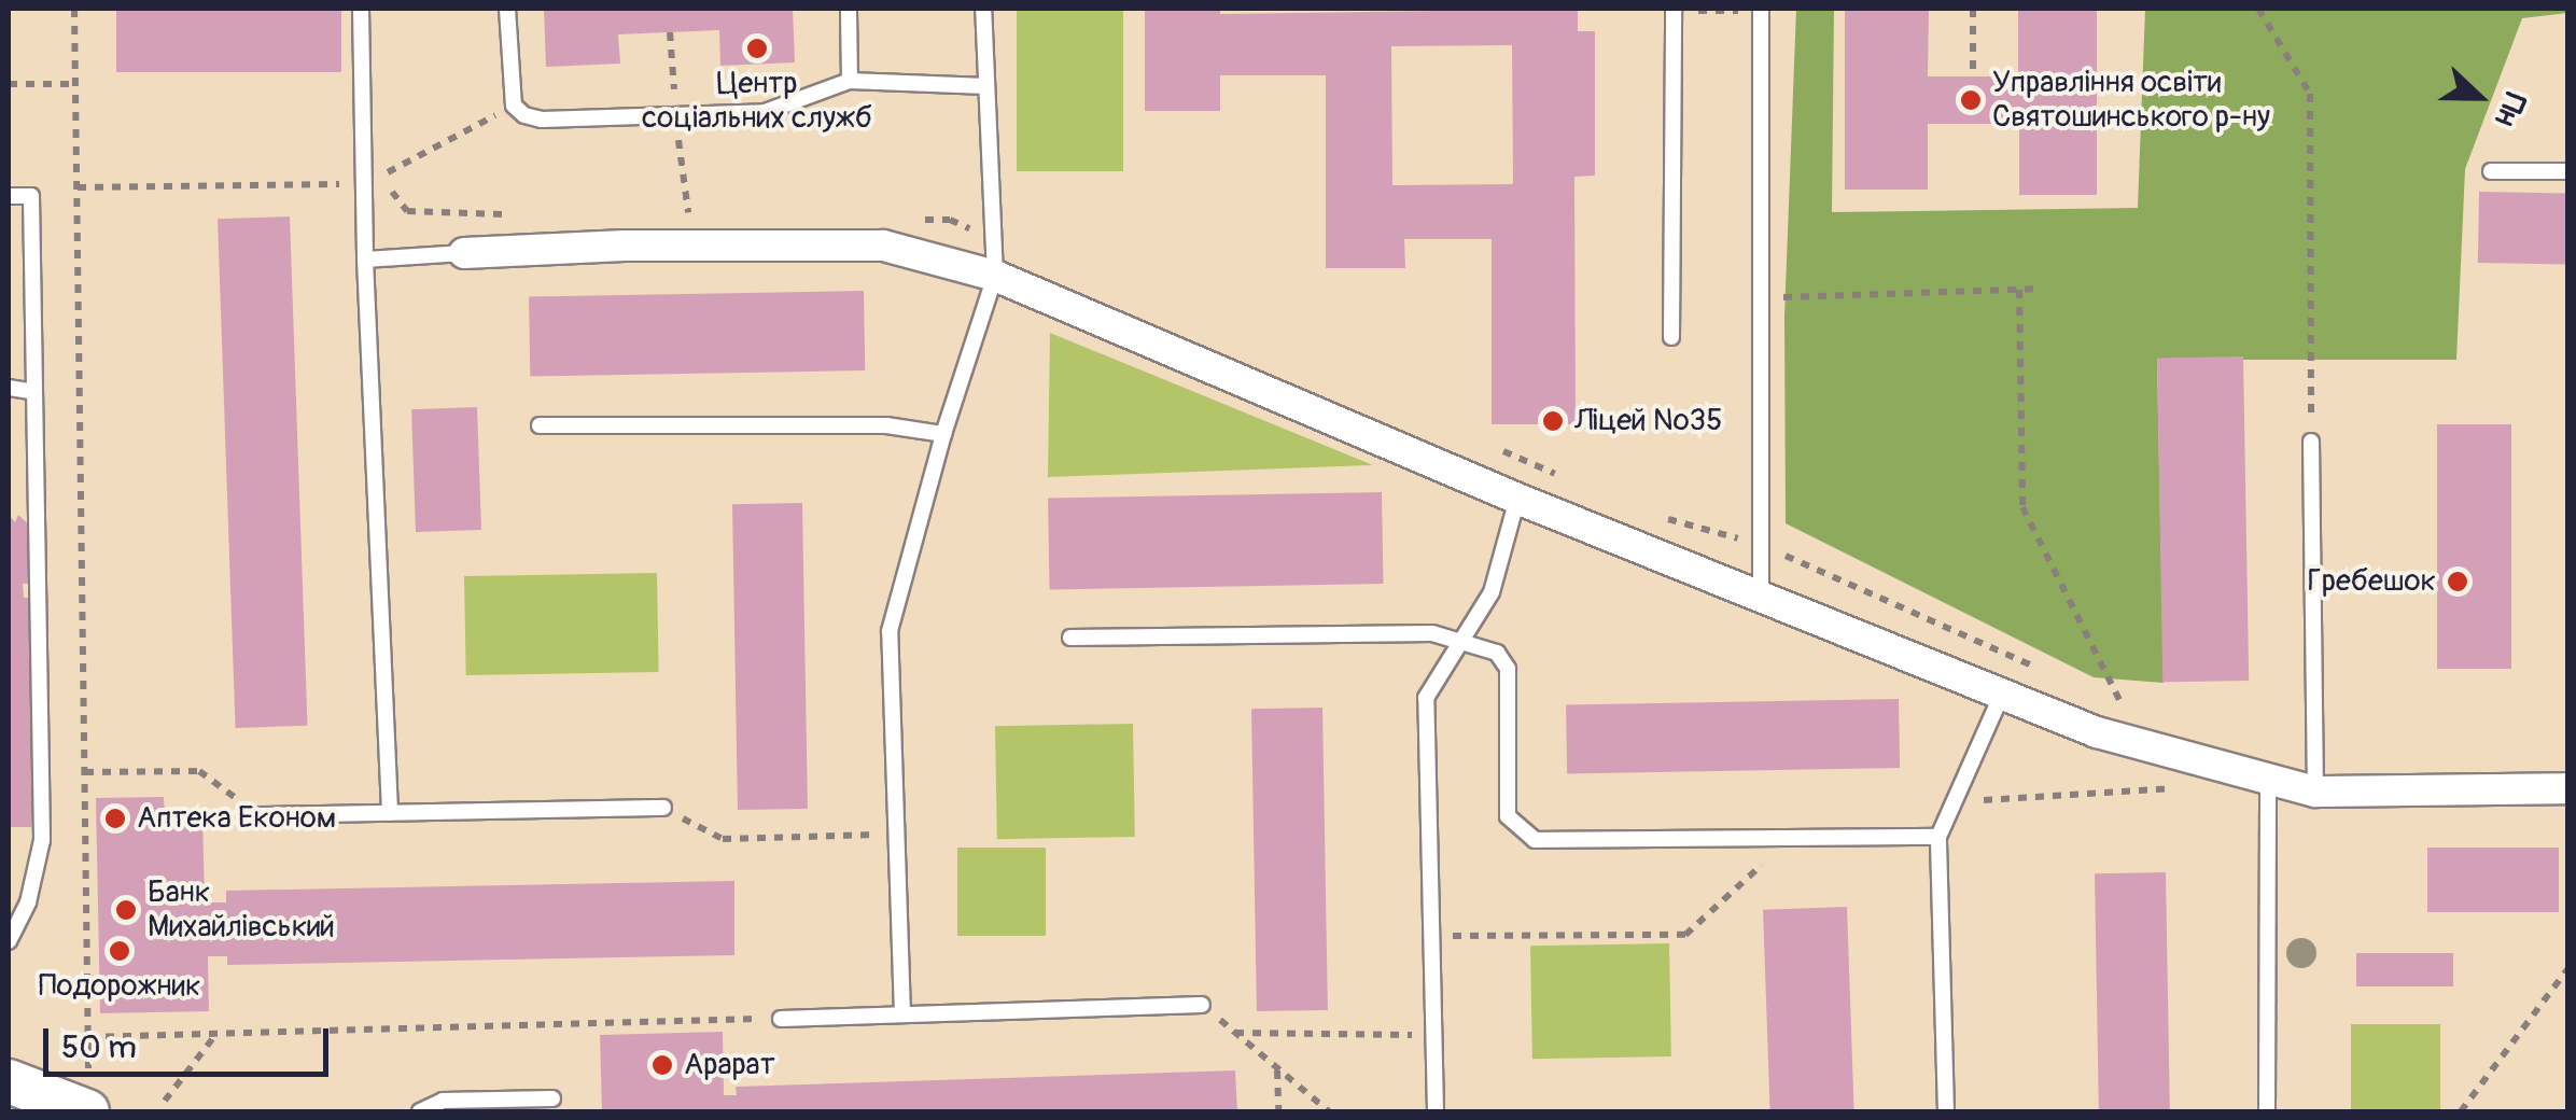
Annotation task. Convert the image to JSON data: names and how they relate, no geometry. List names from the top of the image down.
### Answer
{
  "places": [
    "Центр соціальних служб",
    "Управління освіти Святошинського р-ну",
    "Ліцей №35",
    "Гребешок",
    "Аптека Економ",
    "Банк Михайлівський",
    "Подорожник",
    "Арарат"
  ],
  "scale_bar": "50 m",
  "north": "right"
}
